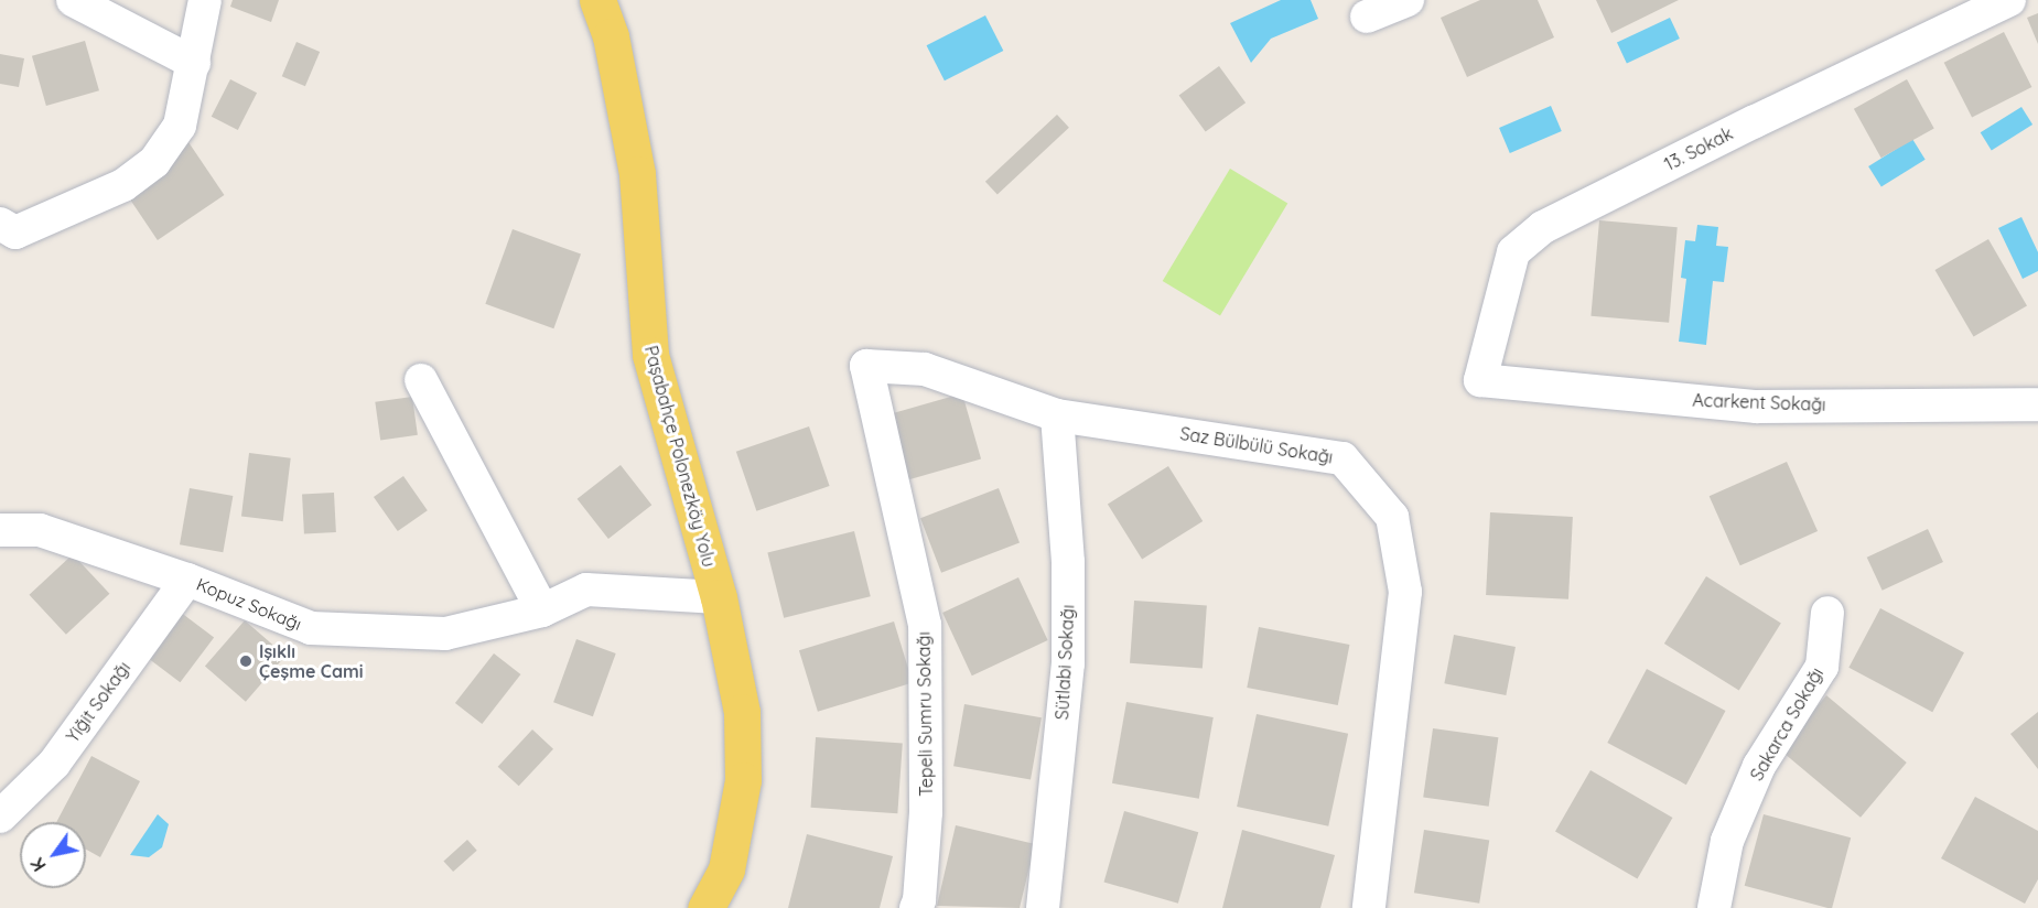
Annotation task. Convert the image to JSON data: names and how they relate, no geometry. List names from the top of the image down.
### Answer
{
  "streets": {
    "main road": ["Paşabahçe Polonezköy Yolu"],
    "street": [
      "13. Sokak",
      "Acarkent Sokağı",
      "Saz Bülbülü Sokağı",
      "Kopuz Sokağı",
      "Sütlabi Sokağı",
      "Yiğit Sokağı",
      "Tepeli Sumru Sokağı",
      "Sakarca Sokağı"
    ]
  },
  "crossings": [
    ["13. Sokak", "Acarkent Sokağı"],
    ["Saz Bülbülü Sokağı", "Sütlabi Sokağı"],
    ["Saz Bülbülü Sokağı", "Tepeli Sumru Sokağı"],
    ["Paşabahçe Polonezköy Yolu", "Kopuz Sokağı"],
    ["Kopuz Sokağı", "Yiğit Sokağı"]
  ],
  "places": ["Işıklı Çeşme Cami"],
  "north": "bottom left"
}
